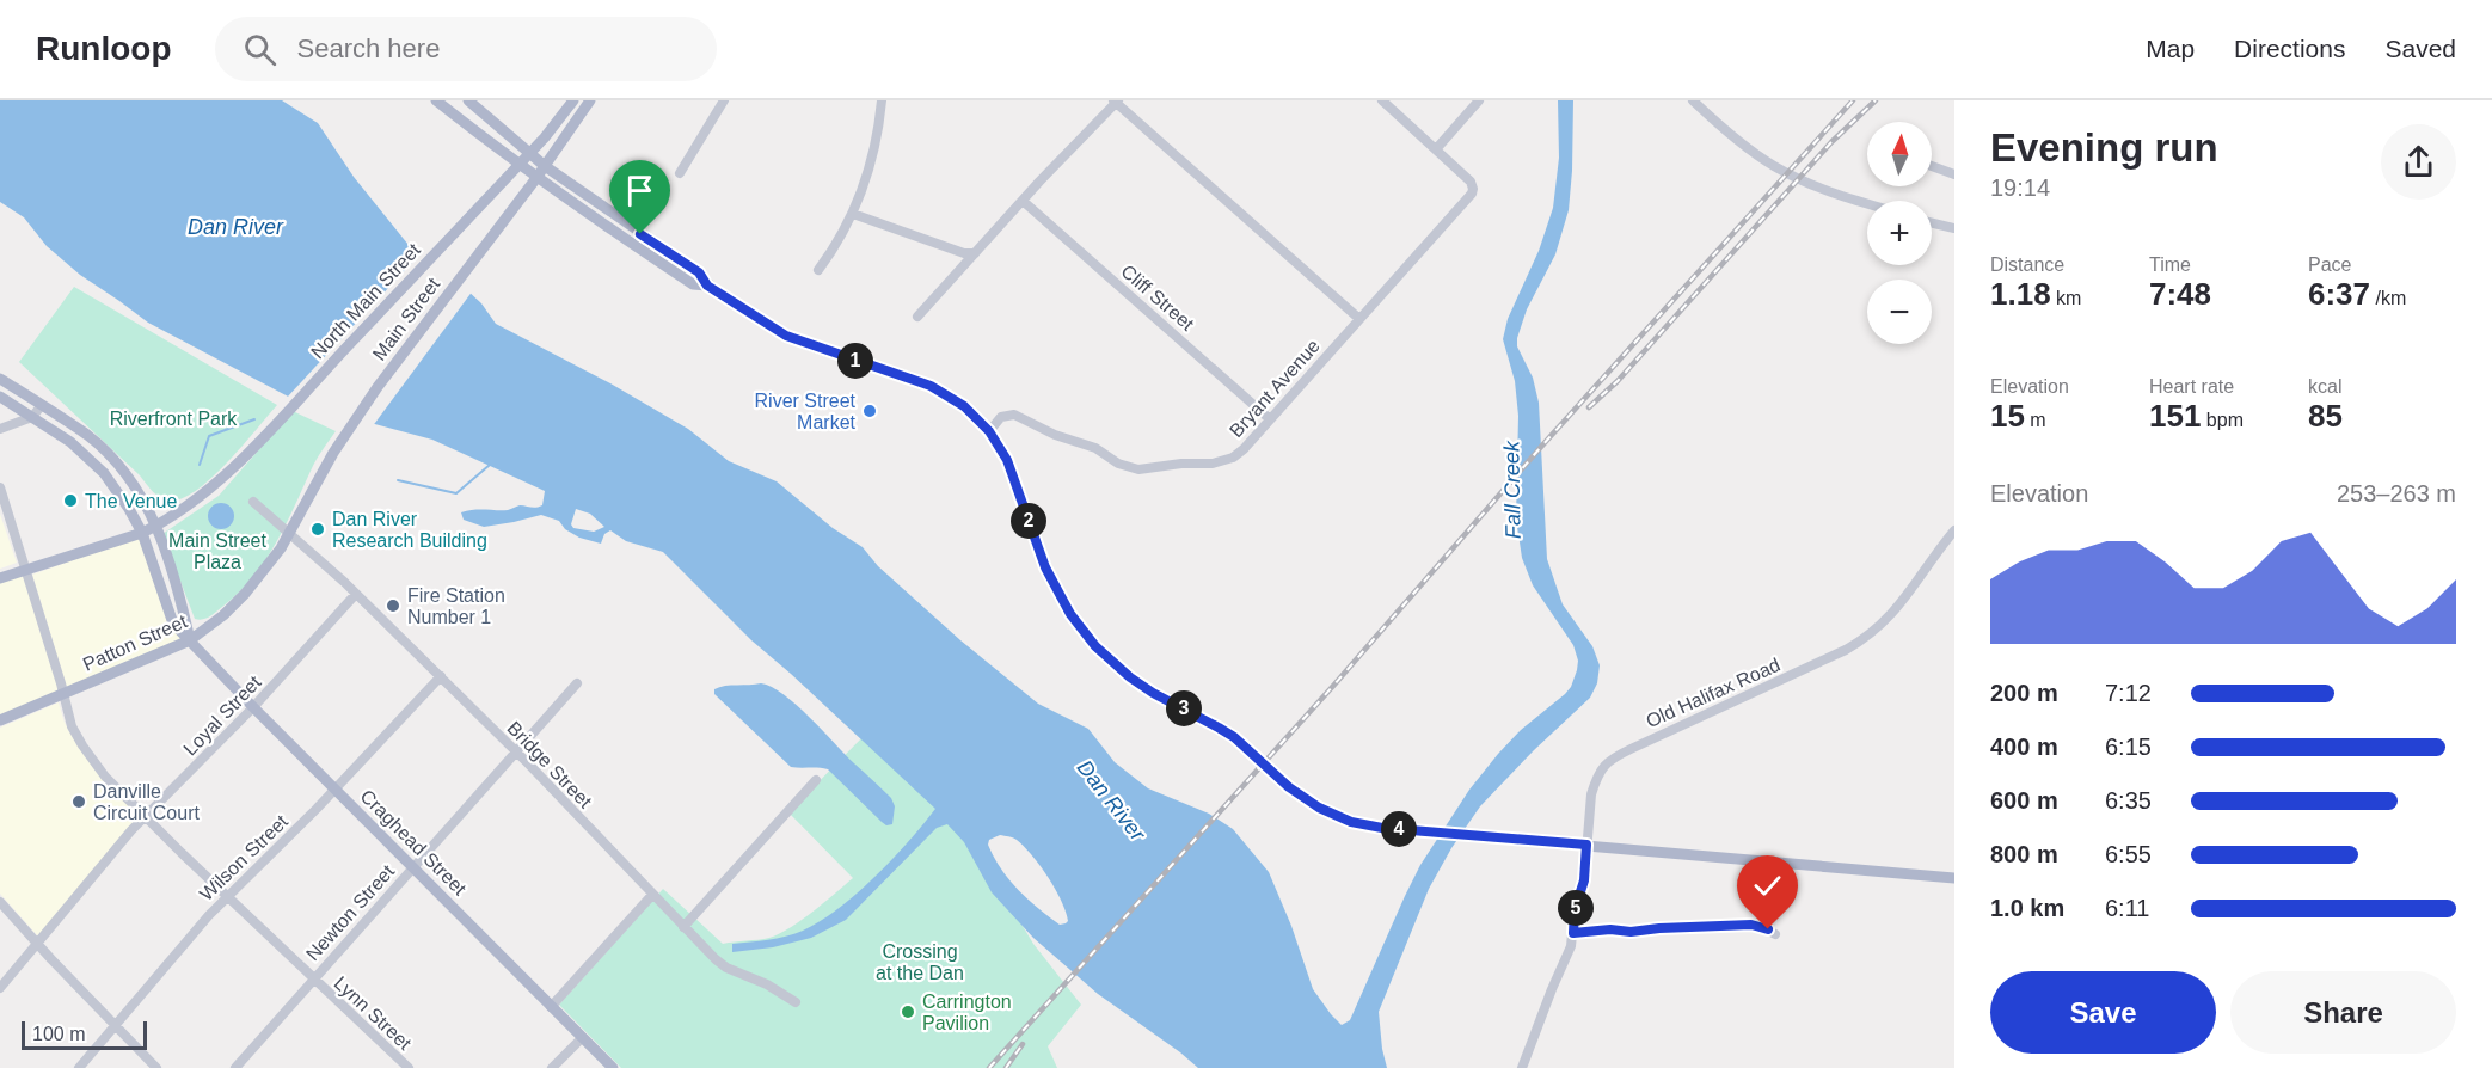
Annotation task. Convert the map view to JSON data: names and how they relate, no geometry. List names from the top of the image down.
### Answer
{
  "streets": {
    "main road": [
      "North Main Street",
      "Main Street",
      "Patton Street",
      "Craghead Street"
    ],
    "street": [
      "Cliff Street",
      "Bryant Avenue",
      "Old Halifax Road",
      "Loyal Street",
      "Bridge Street",
      "Wilson Street",
      "Newton Street",
      "Lynn Street"
    ]
  },
  "crossings": [
    ["Cliff Street", "Bryant Avenue"],
    ["Main Street", "Patton Street"],
    ["Patton Street", "Bridge Street"],
    ["Patton Street", "Craghead Street"],
    ["Patton Street", "Lynn Street"],
    ["Loyal Street", "Bridge Street"],
    ["Loyal Street", "Craghead Street"],
    ["Loyal Street", "Lynn Street"],
    ["Bridge Street", "Wilson Street"],
    ["Bridge Street", "Newton Street"],
    ["Craghead Street", "Wilson Street"],
    ["Craghead Street", "Newton Street"],
    ["Wilson Street", "Lynn Street"],
    ["Newton Street", "Lynn Street"]
  ],
  "water": ["Dan River", "Fall Creek"],
  "parks": ["Riverfront Park", "Main Street Plaza", "Crossing at the Dan"],
  "places": [
    "River Street Market",
    "The Venue",
    "Dan River Research Building",
    "Fire Station Number 1",
    "Danville Circuit Court",
    "Carrington Pavilion"
  ],
  "scale_bar": "100 m",
  "north": "top",
  "page": {
    "header": "Runloop",
    "search": "Search here",
    "nav": ["Map", "Directions", "Saved"],
    "heading": ["Evening run", "19:14"],
    "map_buttons": ["+", "−"],
    "stats": [
      ["Distance", "1.18 km"],
      ["Time", "7:48"],
      ["Pace", "6:37 /km"],
      ["Elevation", "15 m"],
      ["Heart rate", "151 bpm"],
      ["kcal", "85"]
    ],
    "pins": [
      "1",
      "2",
      "3",
      "4",
      "5"
    ],
    "chart": ["Elevation", "253–263 m"],
    "list": [
      {
        "name": "200 m",
        "note": "7:12"
      },
      {
        "name": "400 m",
        "note": "6:15"
      },
      {
        "name": "600 m",
        "note": "6:35"
      },
      {
        "name": "800 m",
        "note": "6:55"
      },
      {
        "name": "1.0 km",
        "note": "6:11"
      }
    ],
    "buttons": ["Save", "Share"],
    "scale": "100 m"
  }
}
